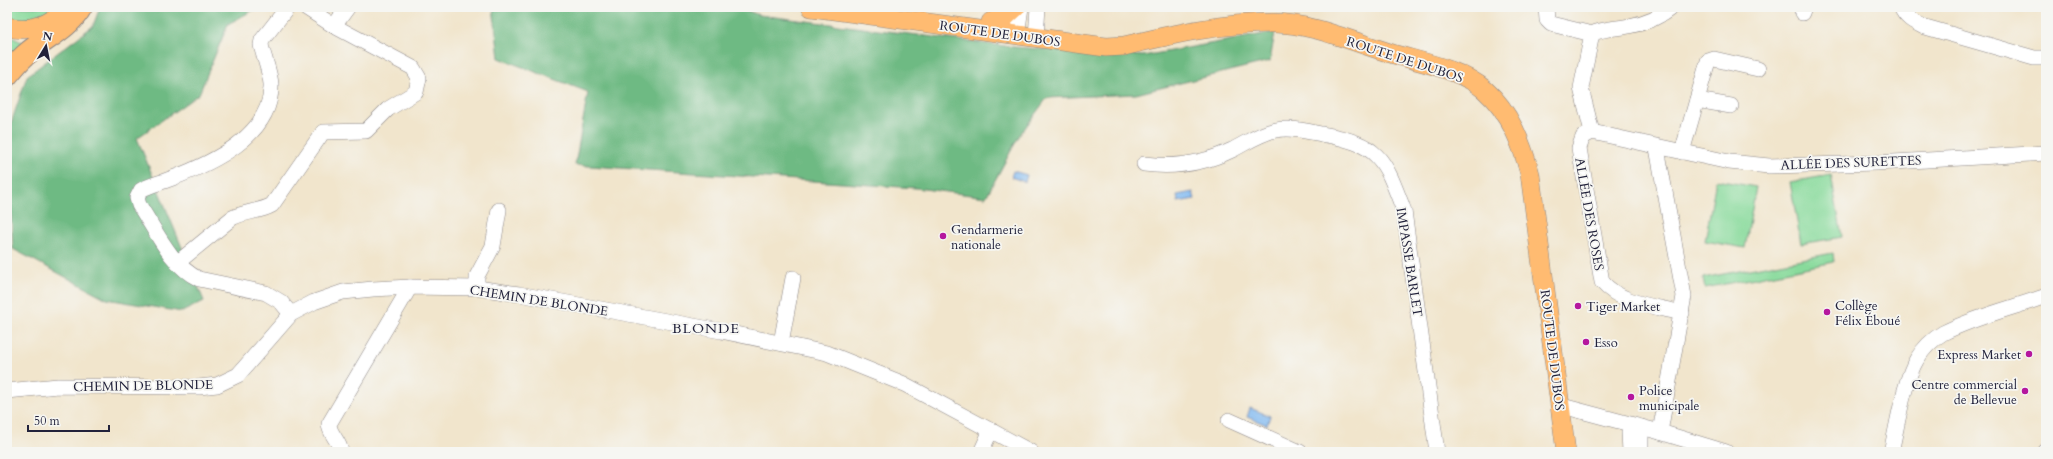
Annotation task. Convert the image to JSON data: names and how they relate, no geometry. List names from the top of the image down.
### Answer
{
  "streets": {
    "main road": ["ROUTE DE DUBOS"],
    "street": [
      "ALLÉE DES SURETTES",
      "ALLÉE DES ROSES",
      "IMPASSE BARLET",
      "CHEMIN DE BLONDE"
    ]
  },
  "districts": ["BLONDE"],
  "places": [
    "Gendarmerie nationale",
    "Tiger Market",
    "Collège Félix Éboué",
    "Esso",
    "Express Market",
    "Centre commercial de Bellevue",
    "Police municipale"
  ],
  "scale_bar": "50 m",
  "north": "top"
}
